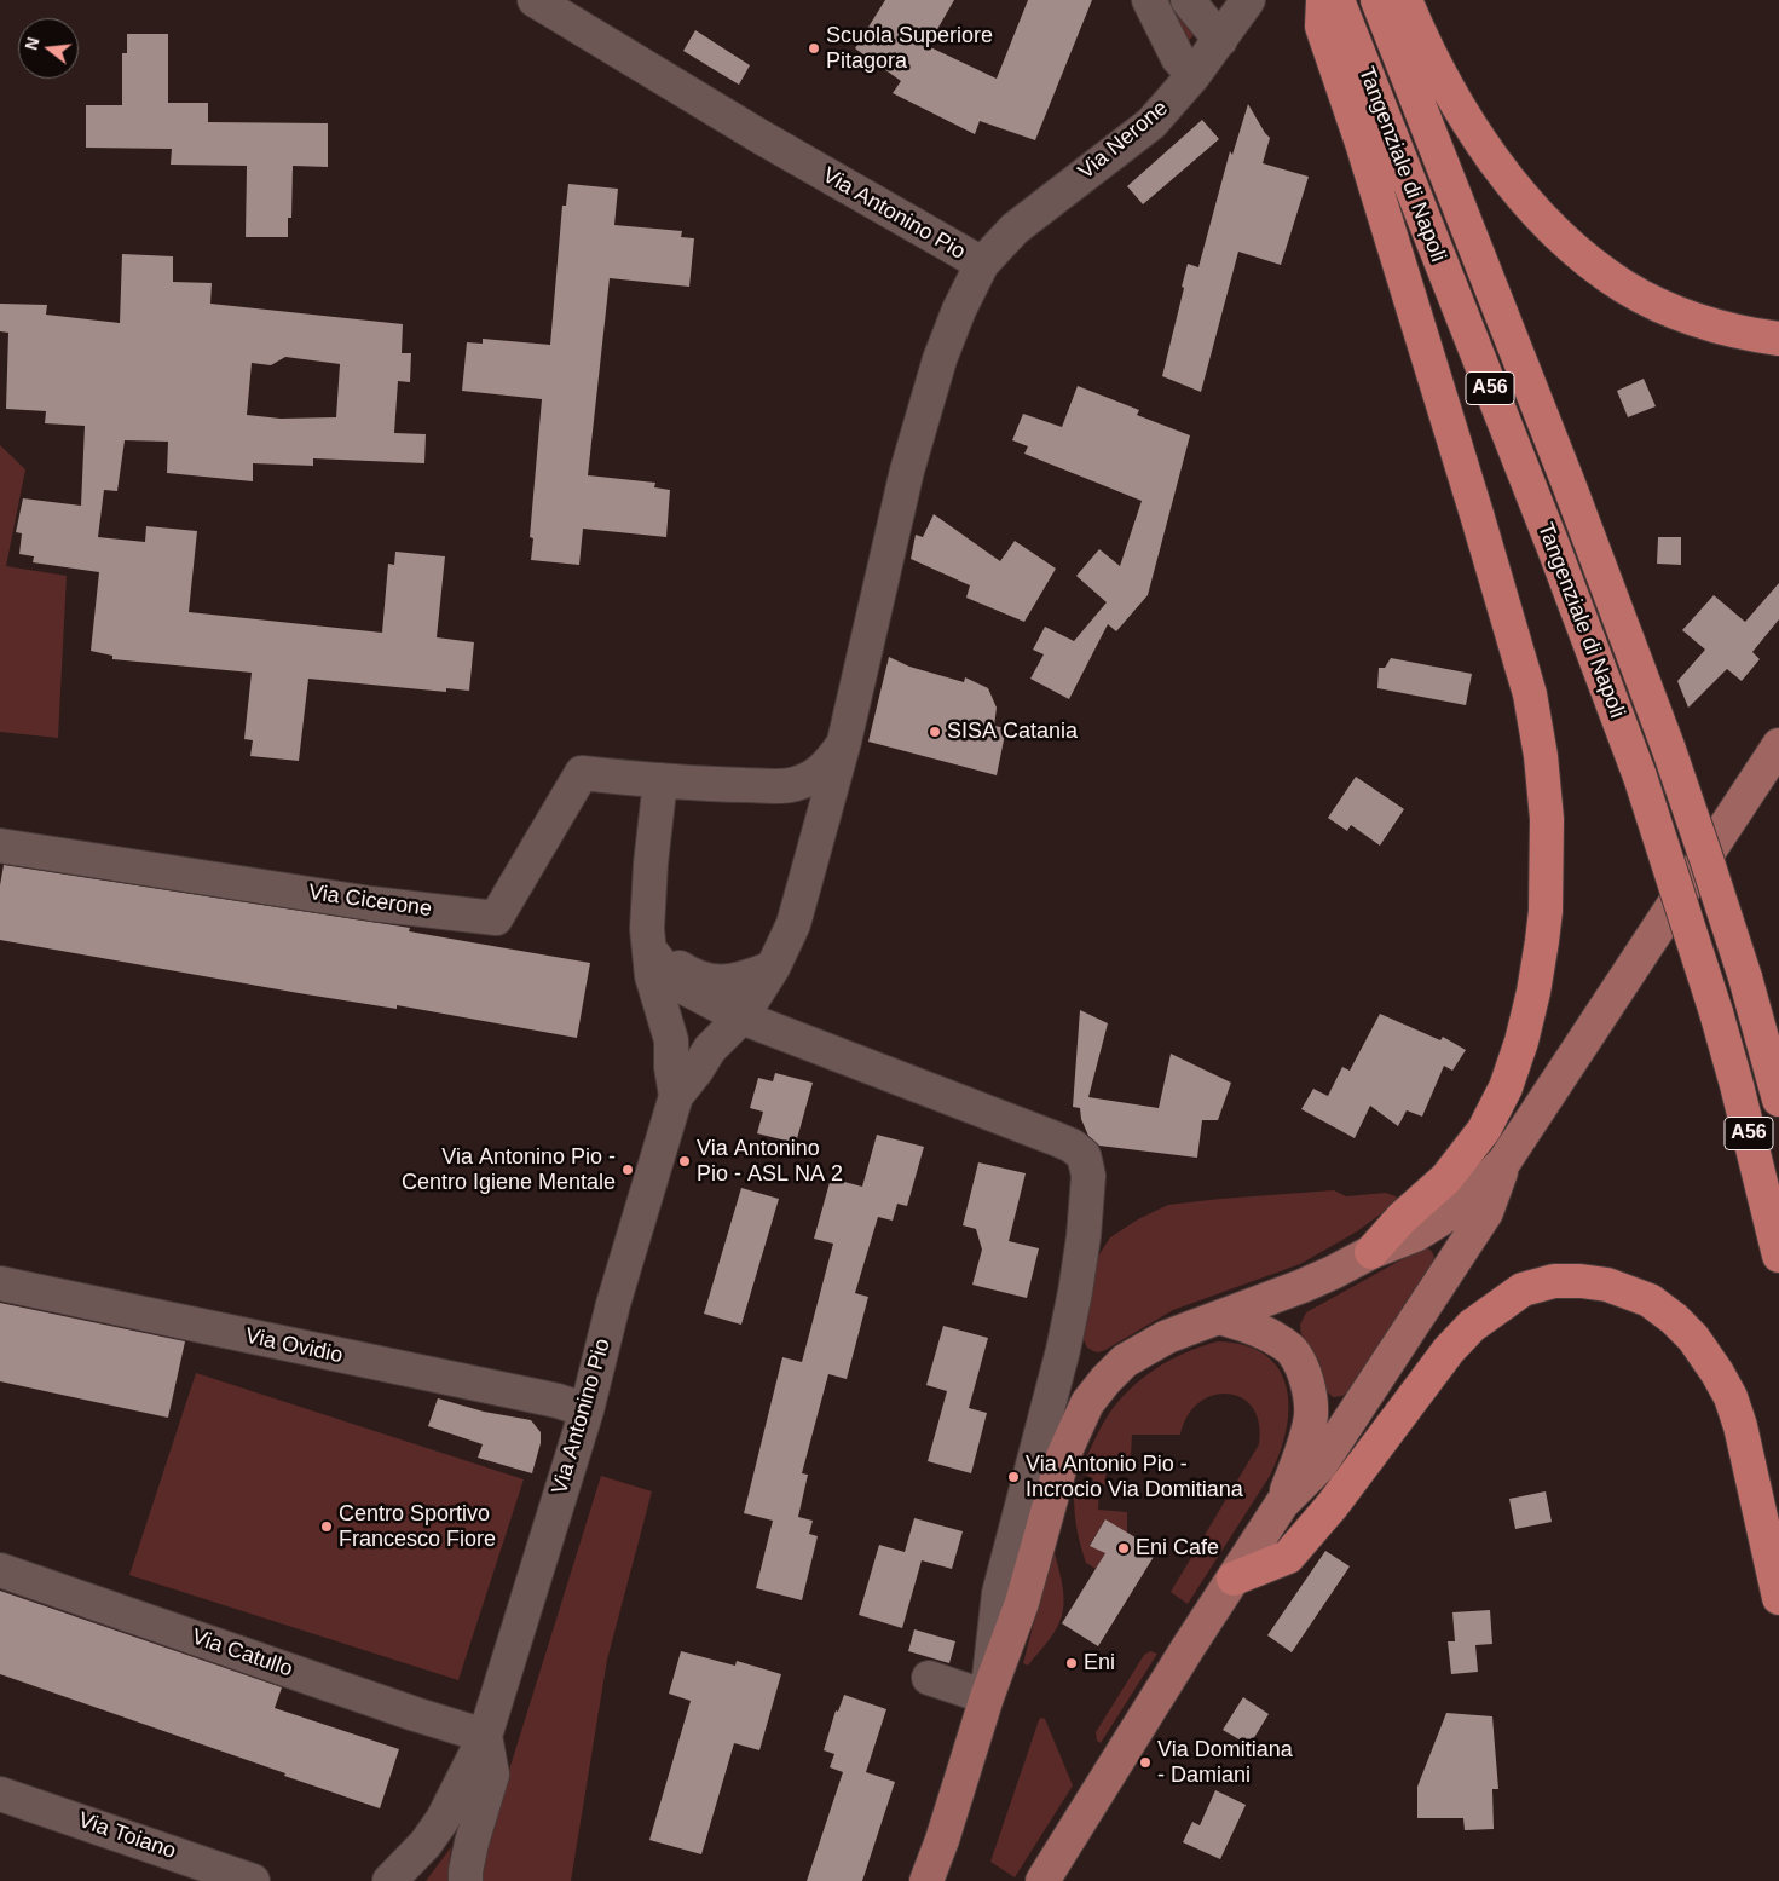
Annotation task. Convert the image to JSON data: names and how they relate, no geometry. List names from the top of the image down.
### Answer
{
  "streets": {
    "highway": ["Tangenziale di Napoli", "A56"],
    "street": [
      "Via Nerone",
      "Via Antonino Pio",
      "Via Cicerone",
      "Via Ovidio",
      "Via Catullo",
      "Via Toiano"
    ]
  },
  "crossings": [
    ["Via Nerone", "Via Antonino Pio"],
    ["Via Antonino Pio", "Via Cicerone"],
    ["Via Antonino Pio", "Via Ovidio"],
    ["Via Antonino Pio", "Via Catullo"]
  ],
  "places": [
    "Scuola Superiore Pitagora",
    "SISA Catania",
    "Via Antonino Pio - ASL NA 2",
    "Via Antonino Pio - Centro Igiene Mentale",
    "Via Antonio Pio - Incrocio Via Domitiana",
    "Centro Sportivo Francesco Fiore",
    "Eni Cafe",
    "Eni",
    "Via Domitiana - Damiani"
  ],
  "north": "left"
}
